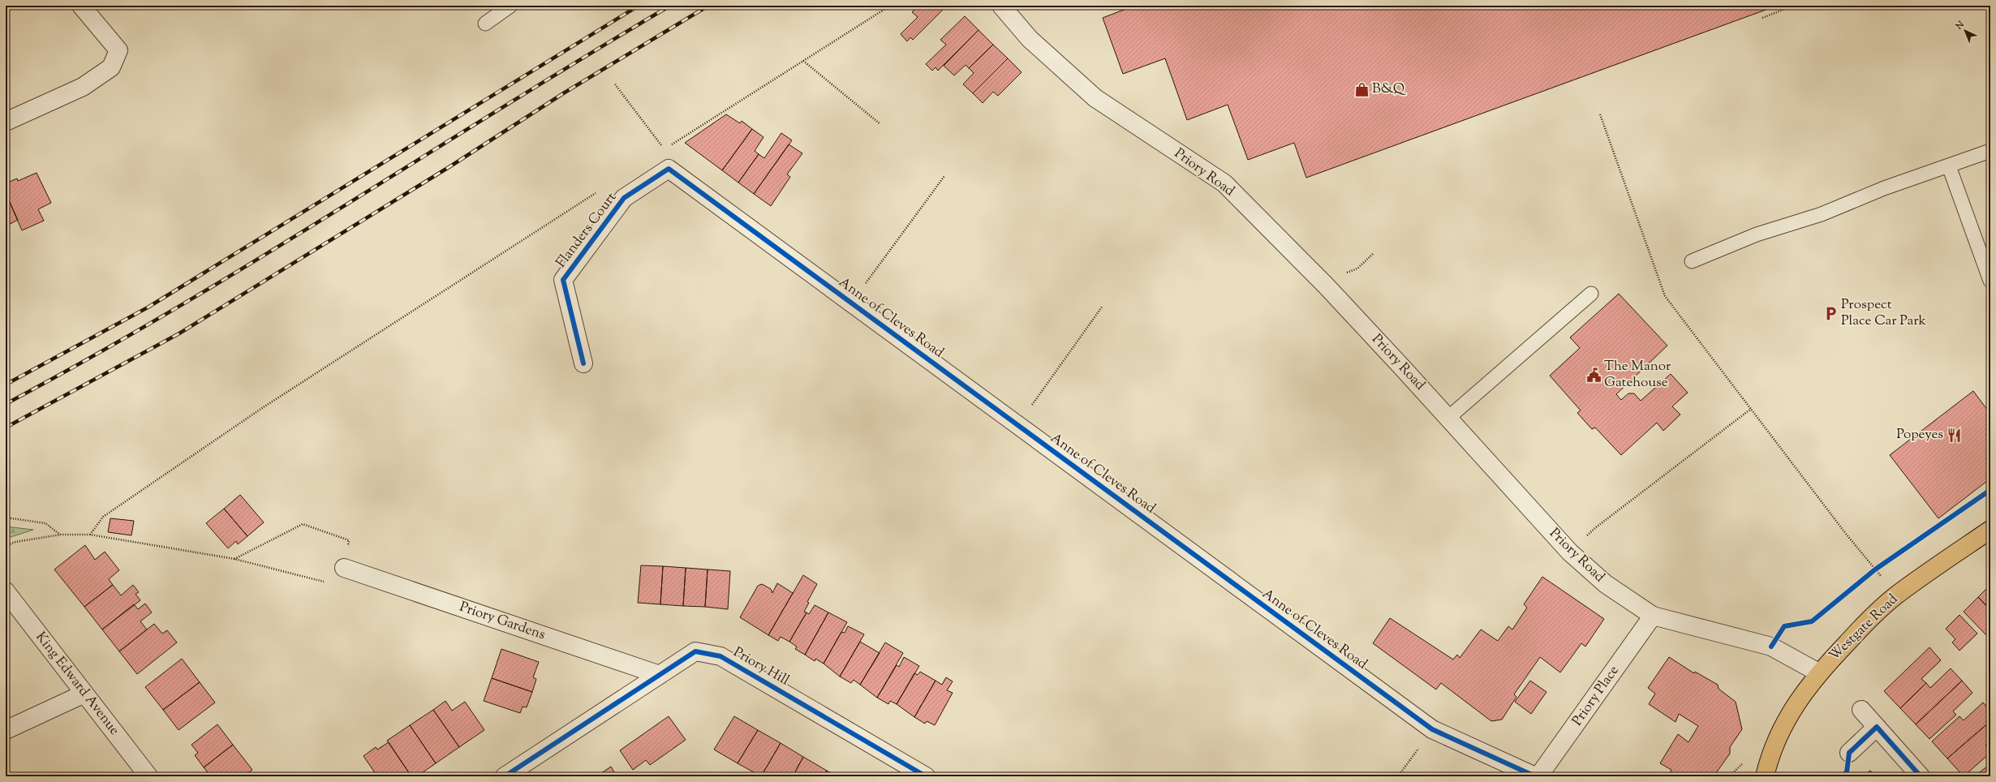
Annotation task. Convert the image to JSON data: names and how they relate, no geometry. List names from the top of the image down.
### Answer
{
  "streets": {
    "main road": ["Westgate Road"],
    "street": [
      "Priory Road",
      "Flanders Court",
      "Anne of Cleves Road",
      "Priory Gardens",
      "Priory Hill",
      "King Edward Avenue",
      "Priory Place"
    ]
  },
  "crossings": [
    ["Priory Road", "Westgate Road"],
    ["Priory Road", "Priory Place"],
    ["Flanders Court", "Anne of Cleves Road"],
    ["Priory Gardens", "Priory Hill"]
  ],
  "places": {
    "shop": ["B&Q"],
    "parking": ["Prospect Place Car Park"],
    "public building": ["The Manor Gatehouse"],
    "restaurant": ["Popeyes"]
  },
  "north": "top left"
}
